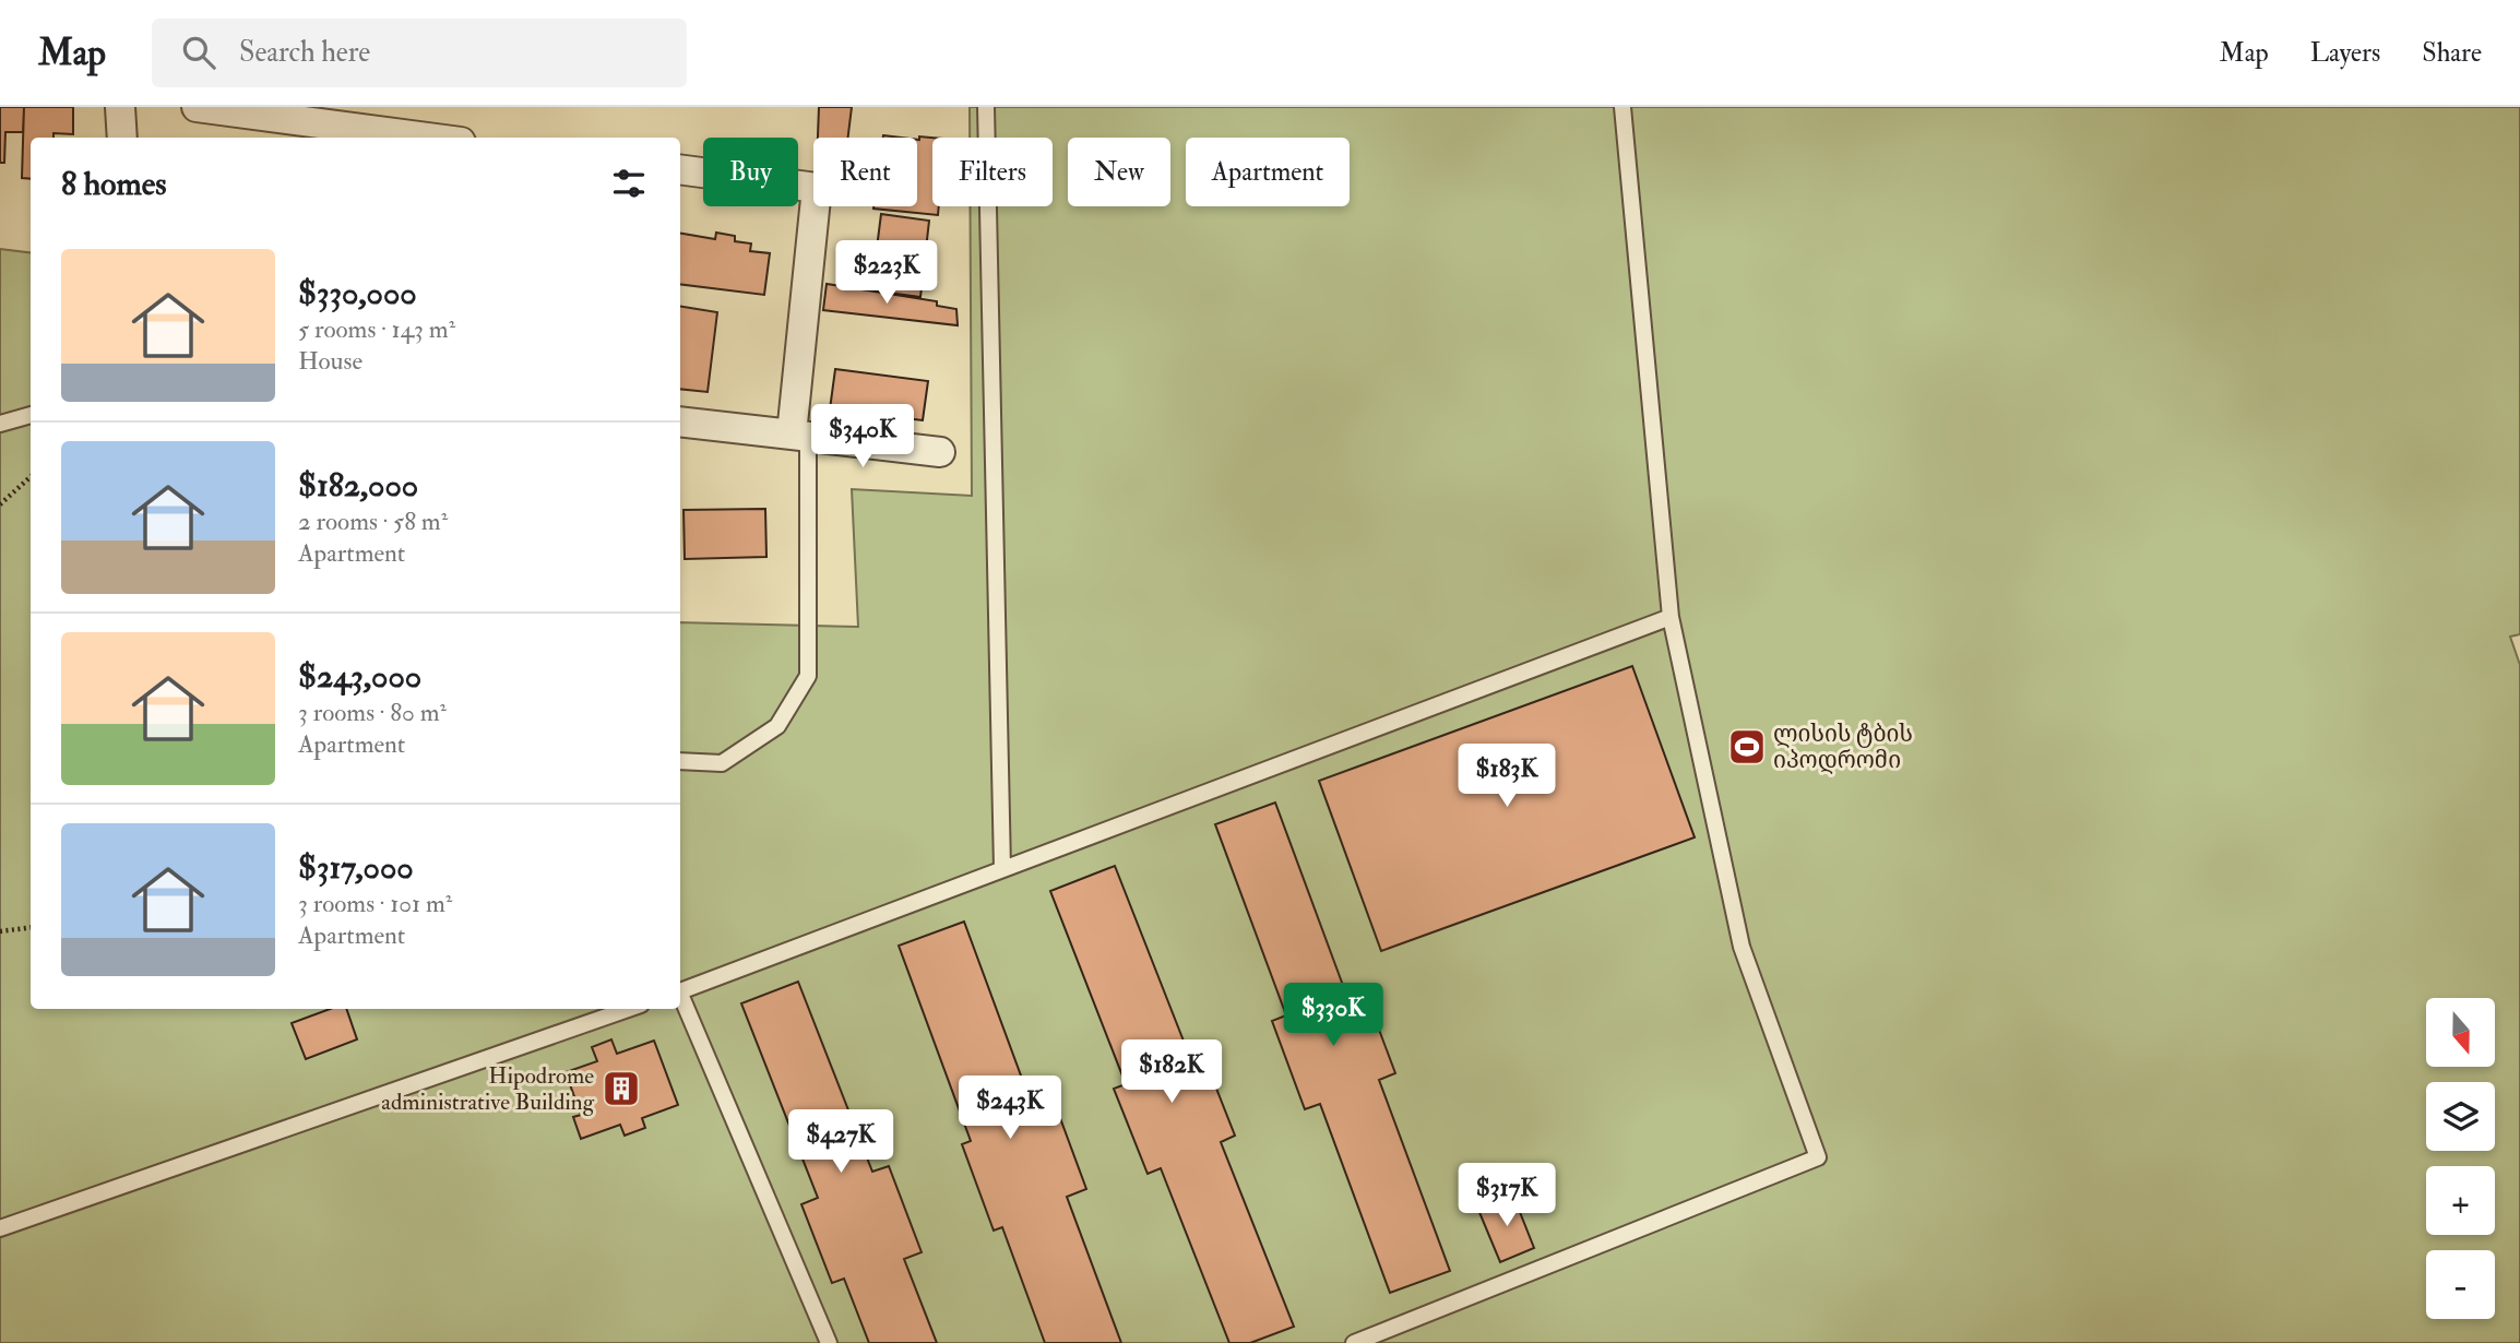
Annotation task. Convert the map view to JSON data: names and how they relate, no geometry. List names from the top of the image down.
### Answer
{
  "places": {
    "sports": ["ლისის ტბის იპოდრომი"],
    "building": ["Hipodrome administrative Building"]
  },
  "north": "bottom",
  "page": {
    "header": "Map",
    "search": "Search here",
    "nav": ["Map", "Layers", "Share"],
    "chip": [
      "Buy",
      "Rent",
      "Filters",
      "New",
      "Apartment"
    ],
    "heading": "8 homes",
    "list": [
      {
        "name": "$330,000",
        "note": "5 rooms · 143 m² · House"
      },
      {
        "name": "$182,000",
        "note": "2 rooms · 58 m² · Apartment"
      },
      {
        "name": "$243,000",
        "note": "3 rooms · 80 m² · Apartment"
      },
      {
        "name": "$317,000",
        "note": "3 rooms · 101 m² · Apartment"
      }
    ],
    "price": [
      "$223K",
      "$340K",
      "$183K",
      "$330K",
      "$182K",
      "$243K",
      "$427K",
      "$317K"
    ],
    "map_buttons": ["+", "−"]
  }
}
